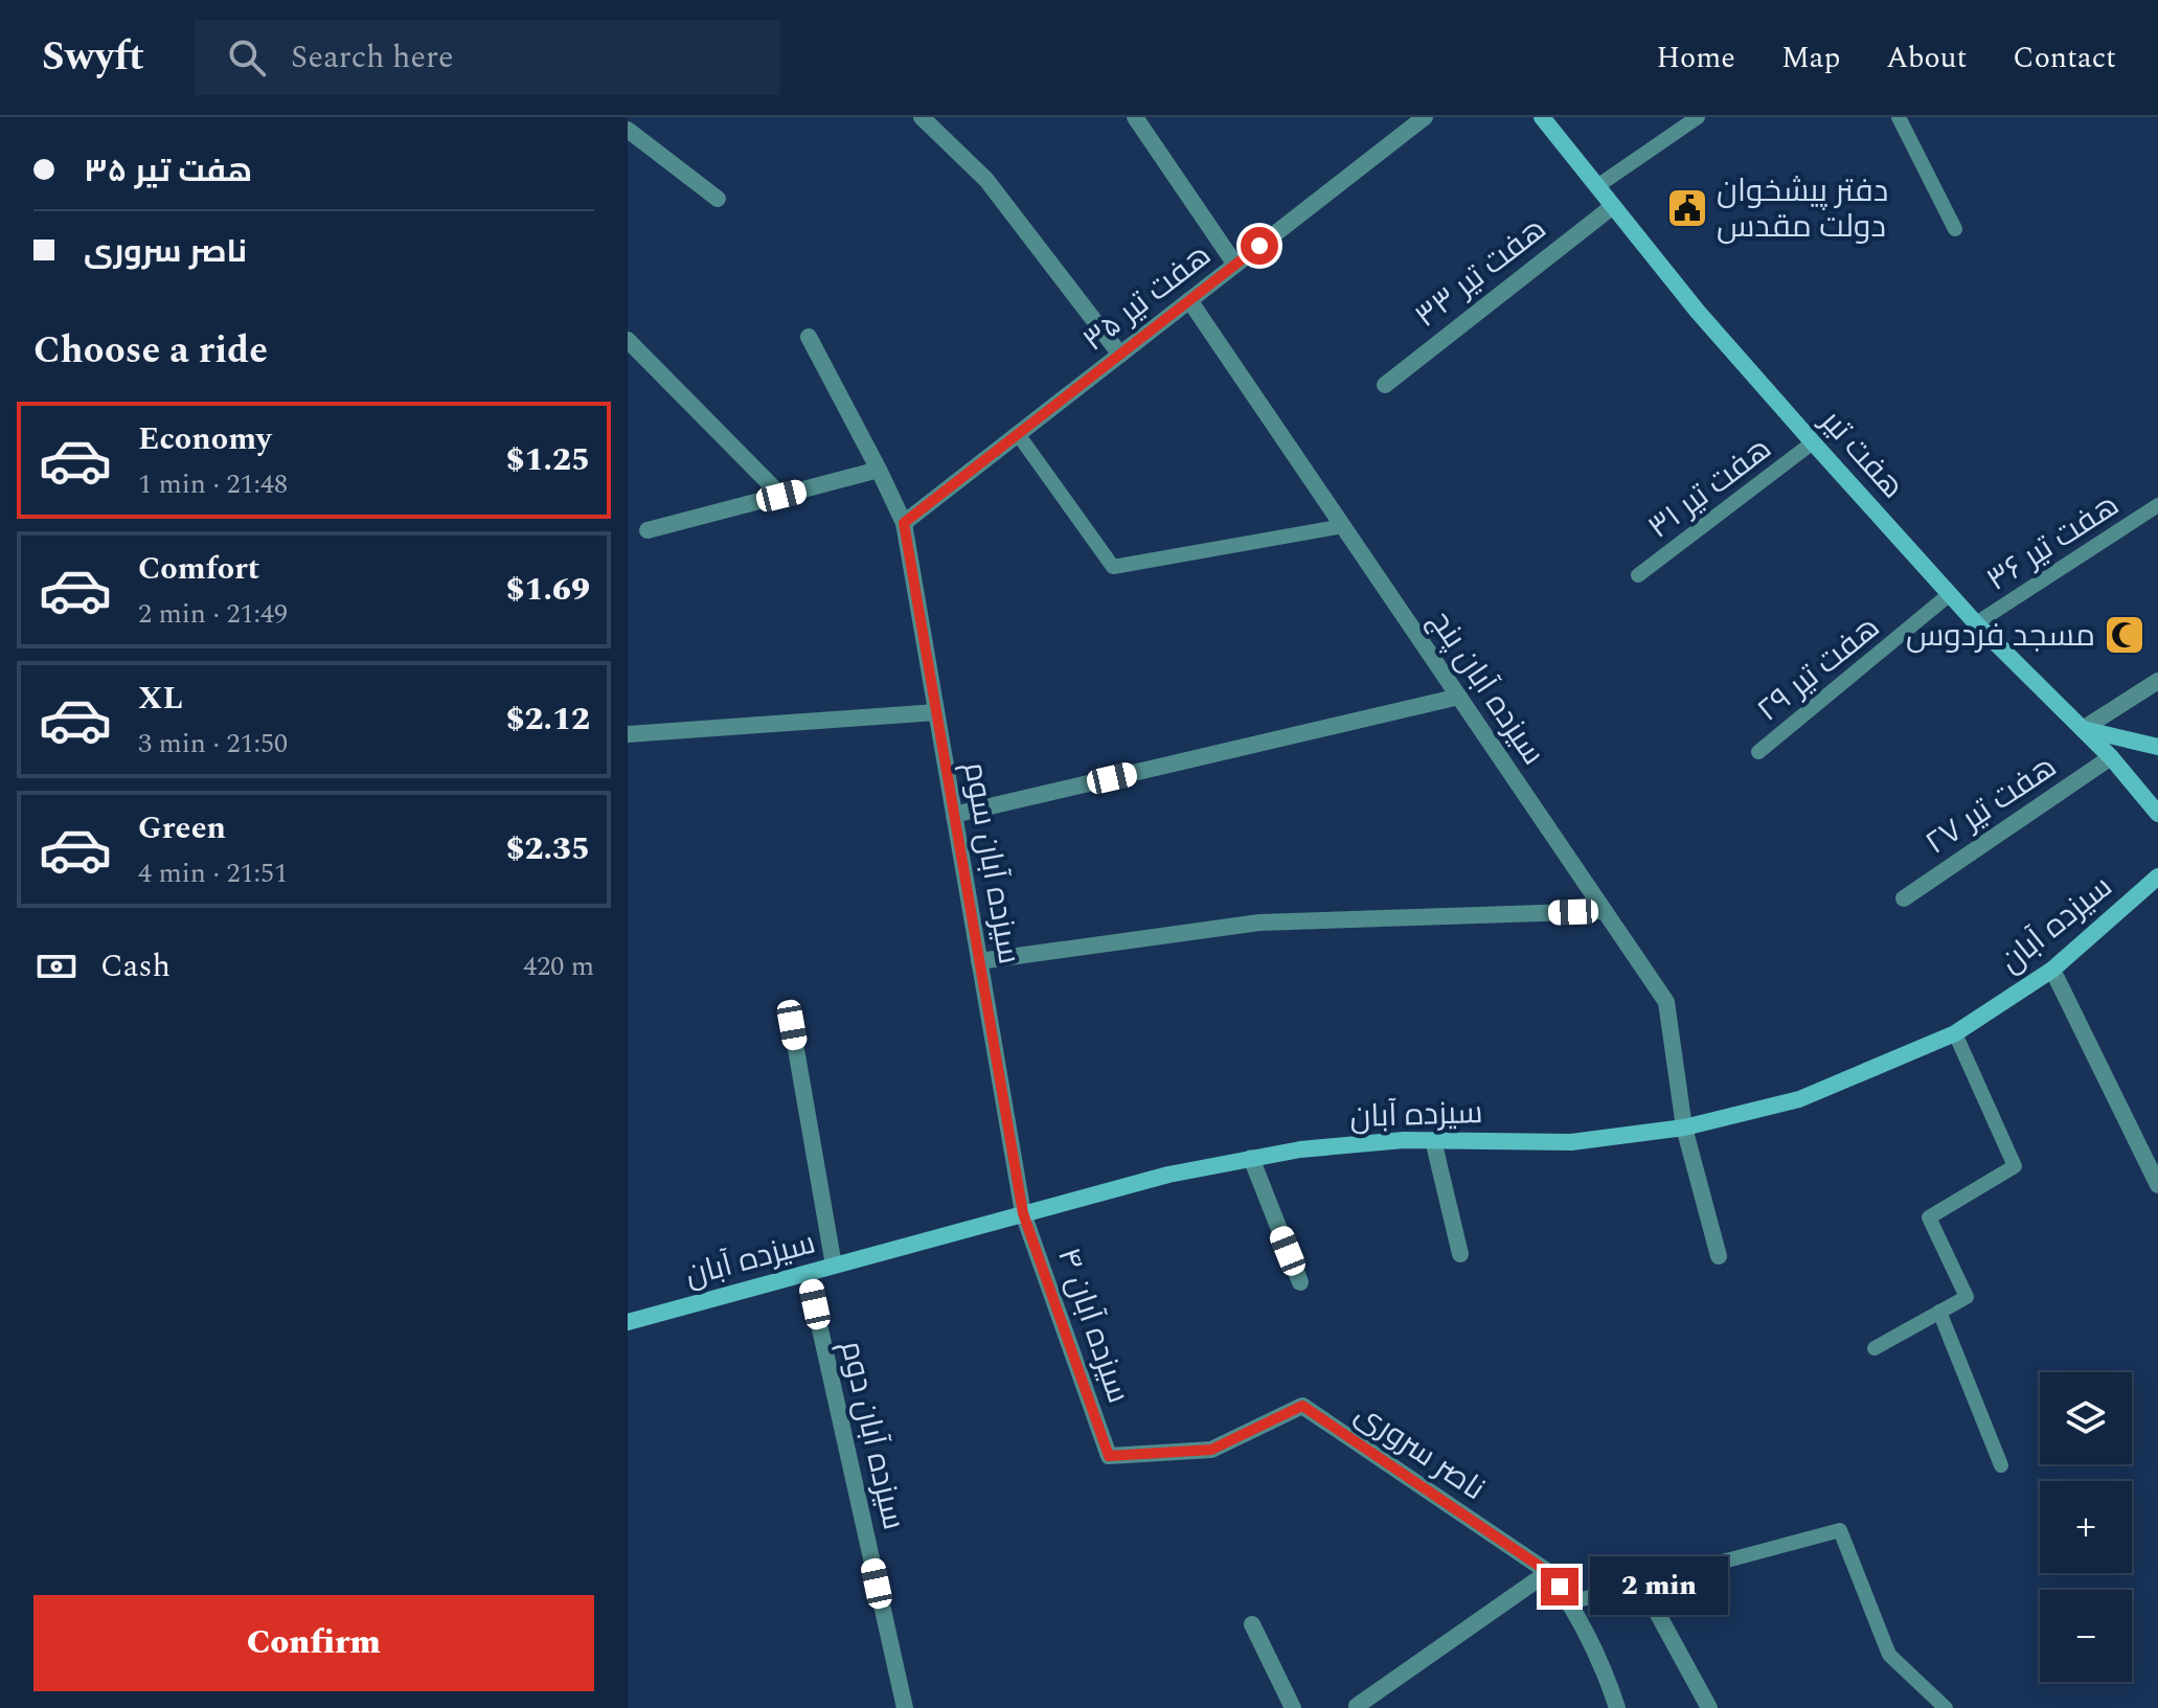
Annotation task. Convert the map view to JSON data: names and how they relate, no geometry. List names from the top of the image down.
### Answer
{
  "streets": {
    "street": [
      "هفت تیر ۳۳",
      "هفت تیر ۳۵",
      "هفت تیر",
      "سیزده آبان پنج",
      "هفت تیر ۲۷",
      "سیزده آبان سوم",
      "سیزده آبان",
      "سیزده آبان ۴",
      "سیزده آبان دوم",
      "ناصر سروری"
    ],
    "lane": ["هفت تیر ۳۱", "هفت تیر ۳۶", "هفت تیر ۲۹"]
  },
  "crossings": [
    ["هفت تیر ۳۳", "هفت تیر"],
    ["هفت تیر ۳۵", "سیزده آبان پنج"],
    ["هفت تیر ۳۵", "سیزده آبان سوم"],
    ["هفت تیر", "هفت تیر ۳۱"],
    ["هفت تیر", "هفت تیر ۳۶"],
    ["هفت تیر", "هفت تیر ۲۹"],
    ["هفت تیر", "هفت تیر ۲۷"],
    ["سیزده آبان پنج", "سیزده آبان"],
    ["سیزده آبان سوم", "سیزده آبان"],
    ["سیزده آبان سوم", "سیزده آبان ۴"],
    ["سیزده آبان", "سیزده آبان ۴"],
    ["سیزده آبان", "سیزده آبان دوم"],
    ["سیزده آبان ۴", "ناصر سروری"]
  ],
  "places": {
    "public building": ["دفتر پیشخوان دولت مقدس"],
    "mosque": ["مسجد فردوس"]
  },
  "page": {
    "header": "Swyft",
    "search": "Search here",
    "nav": [
      "Home",
      "Map",
      "About",
      "Contact"
    ],
    "banner": ["هفت تیر ۳۵", "ناصر سروری"],
    "heading": "Choose a ride",
    "list": [
      {
        "name": "Economy",
        "note": "1 min · 21:48",
        "value": "$1.25"
      },
      {
        "name": "Comfort",
        "note": "2 min · 21:49",
        "value": "$1.69"
      },
      {
        "name": "XL",
        "note": "3 min · 21:50",
        "value": "$2.12"
      },
      {
        "name": "Green",
        "note": "4 min · 21:51",
        "value": "$2.35"
      }
    ],
    "pay": ["Cash", "420 m"],
    "map_buttons": ["+", "−"],
    "bubble": "2 min",
    "buttons": "Confirm"
  }
}
